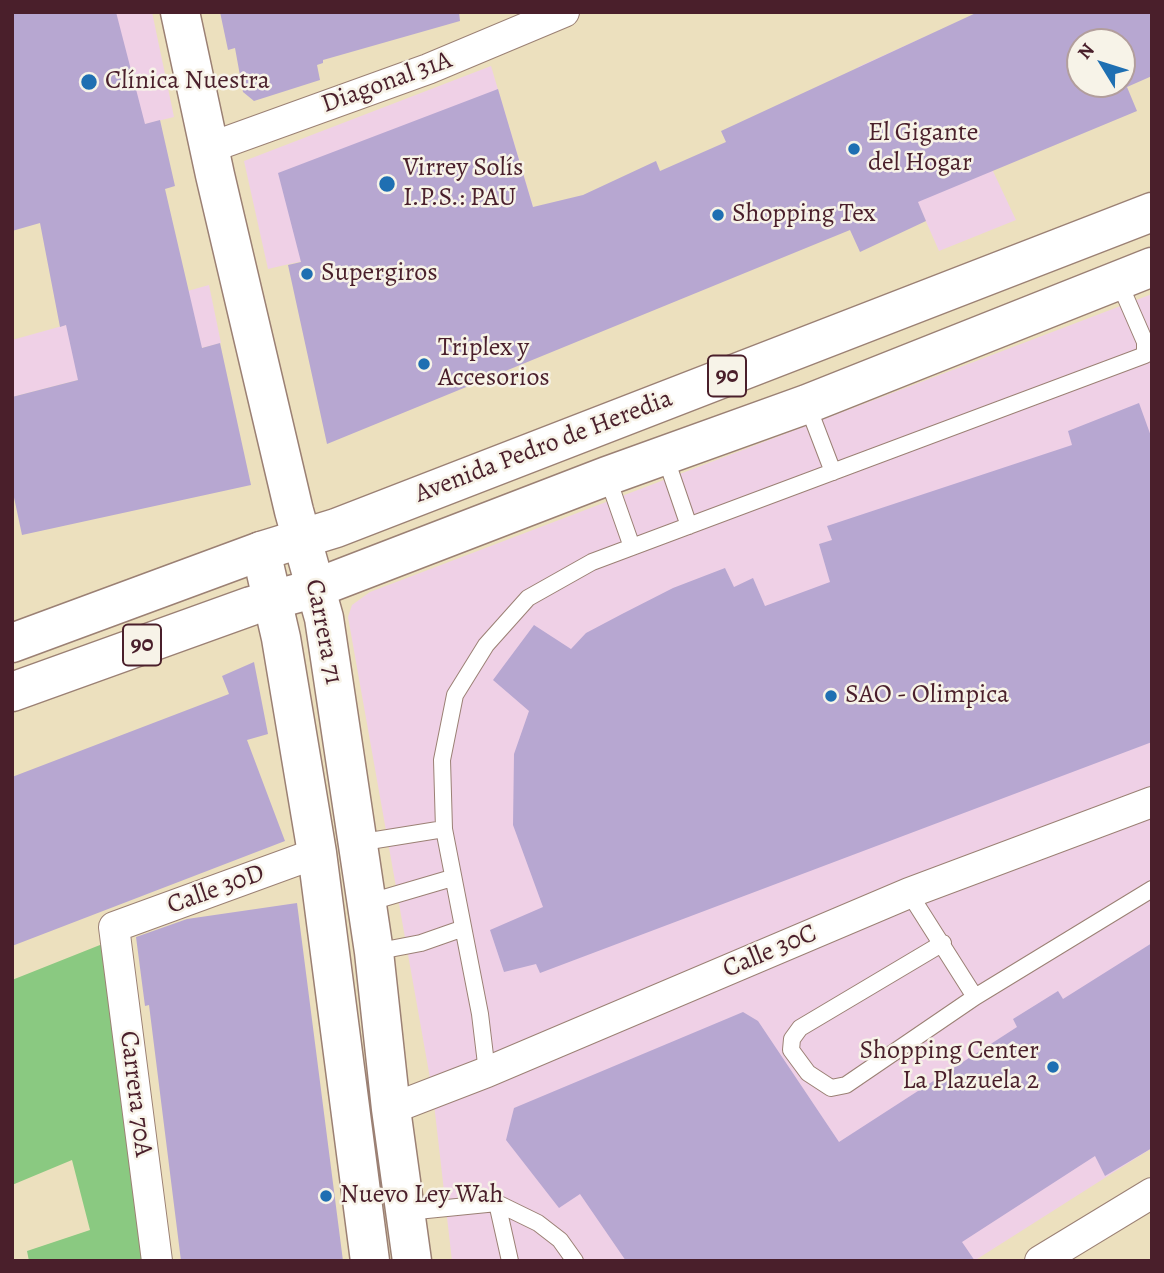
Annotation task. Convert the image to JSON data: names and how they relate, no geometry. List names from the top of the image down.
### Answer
{
  "streets": {
    "main road": ["90", "Avenida Pedro de Heredia", "Carrera 71"],
    "street": [
      "Diagonal 31A",
      "Calle 30D",
      "Calle 30C",
      "Carrera 70A"
    ]
  },
  "crossings": [
    ["Diagonal 31A", "Carrera 71"],
    ["Avenida Pedro de Heredia", "Carrera 71"],
    ["Carrera 71", "Calle 30D"],
    ["Carrera 71", "Calle 30C"],
    ["Calle 30D", "Carrera 70A"]
  ],
  "places": [
    "Clínica Nuestra",
    "El Gigante del Hogar",
    "Virrey Solís I.P.S.: PAU",
    "Shopping Tex",
    "Supergiros",
    "Triplex y Accesorios",
    "SAO - Olimpica",
    "Shopping Center La Plazuela 2",
    "Nuevo Ley Wah"
  ],
  "north": "top left"
}
